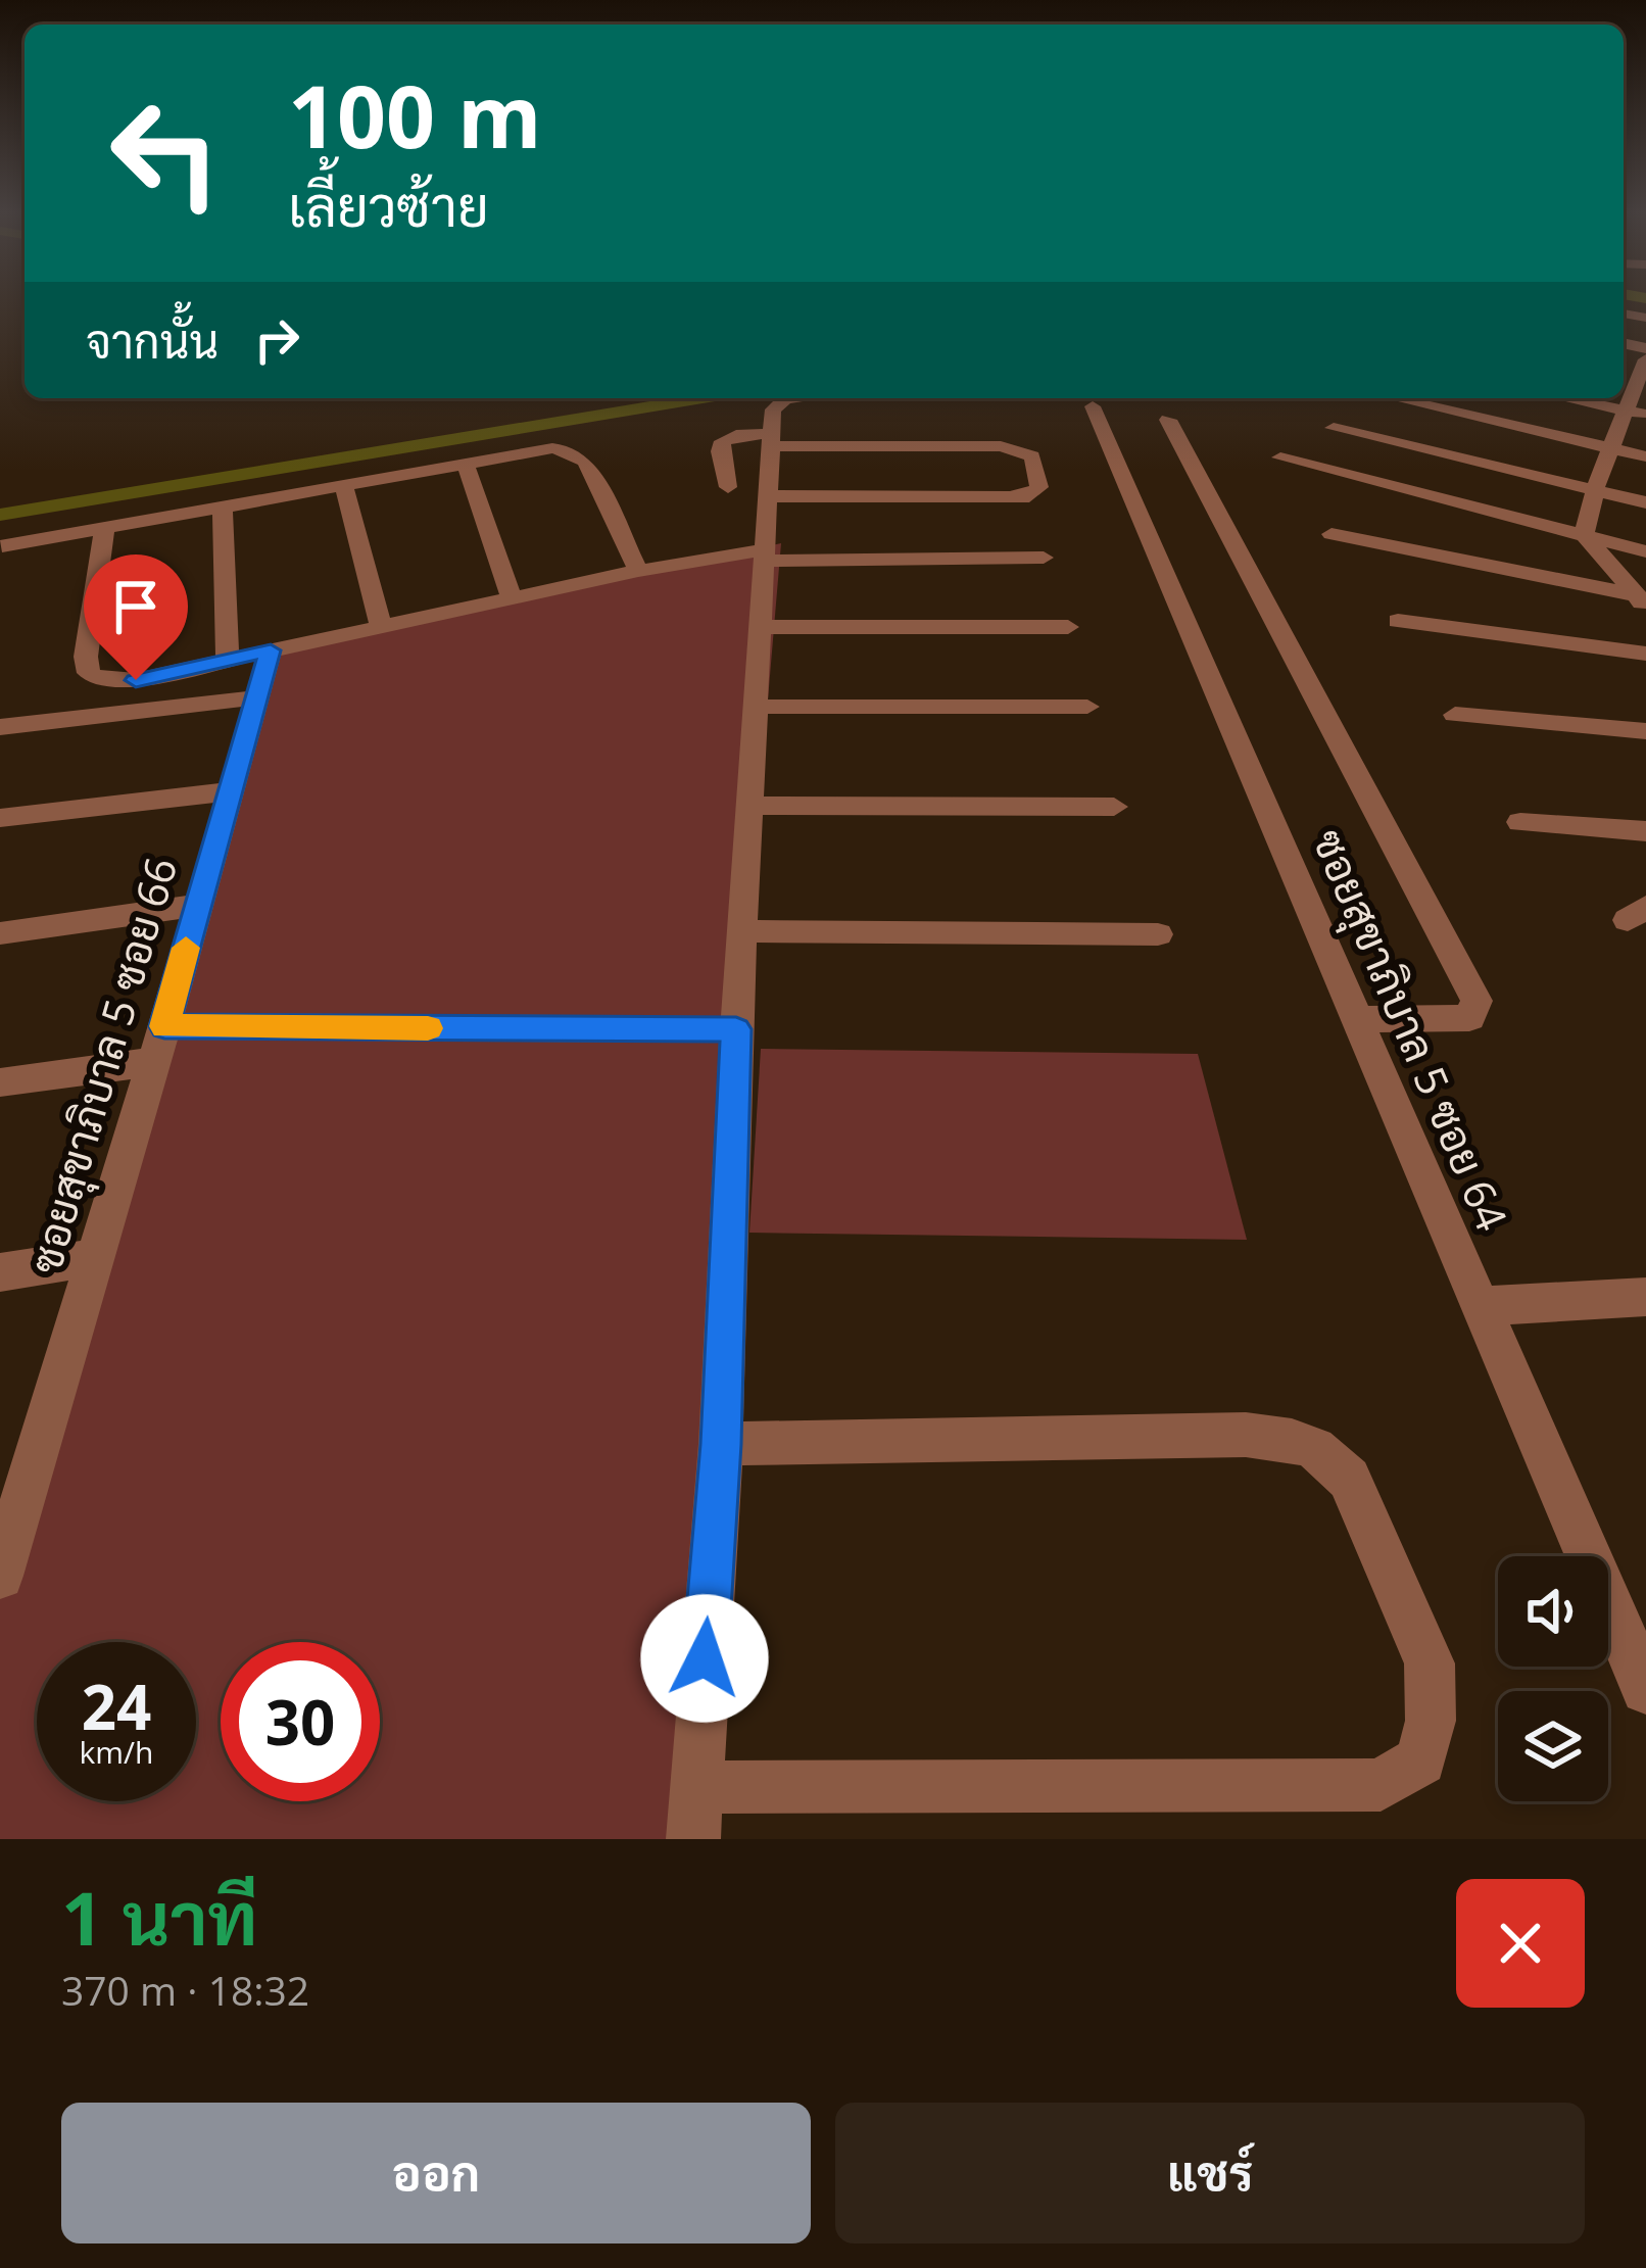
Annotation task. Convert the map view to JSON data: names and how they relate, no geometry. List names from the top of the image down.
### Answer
{
  "streets": {
    "street": ["ซอยสุขาภิบาล 5 ซอย 64", "ซอยสุขาภิบาล 5 ซอย 66"]
  },
  "page": {
    "turn": ["100 m", "เลี้ยวซ้าย"],
    "then": "จากนั้น",
    "speed": "24 km/h",
    "limit": "30",
    "heading": ["1 นาที", "370 m · 18:32"],
    "buttons": ["ออก", "แชร์"]
  }
}
